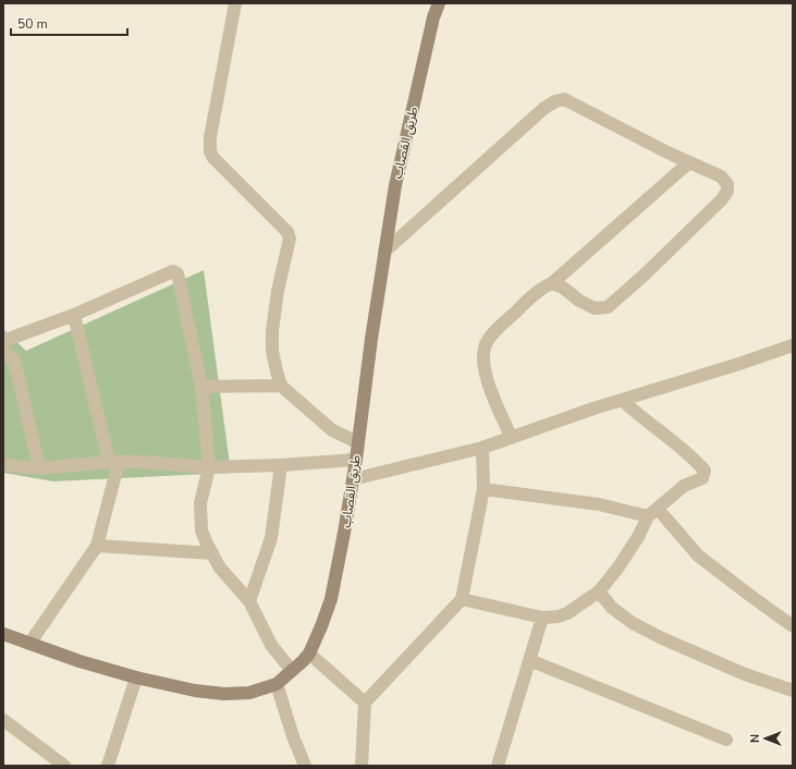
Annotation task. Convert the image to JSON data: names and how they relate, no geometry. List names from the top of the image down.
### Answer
{
  "streets": {
    "main road": ["طريق القصاب"]
  },
  "scale_bar": "50 m",
  "north": "left"
}
